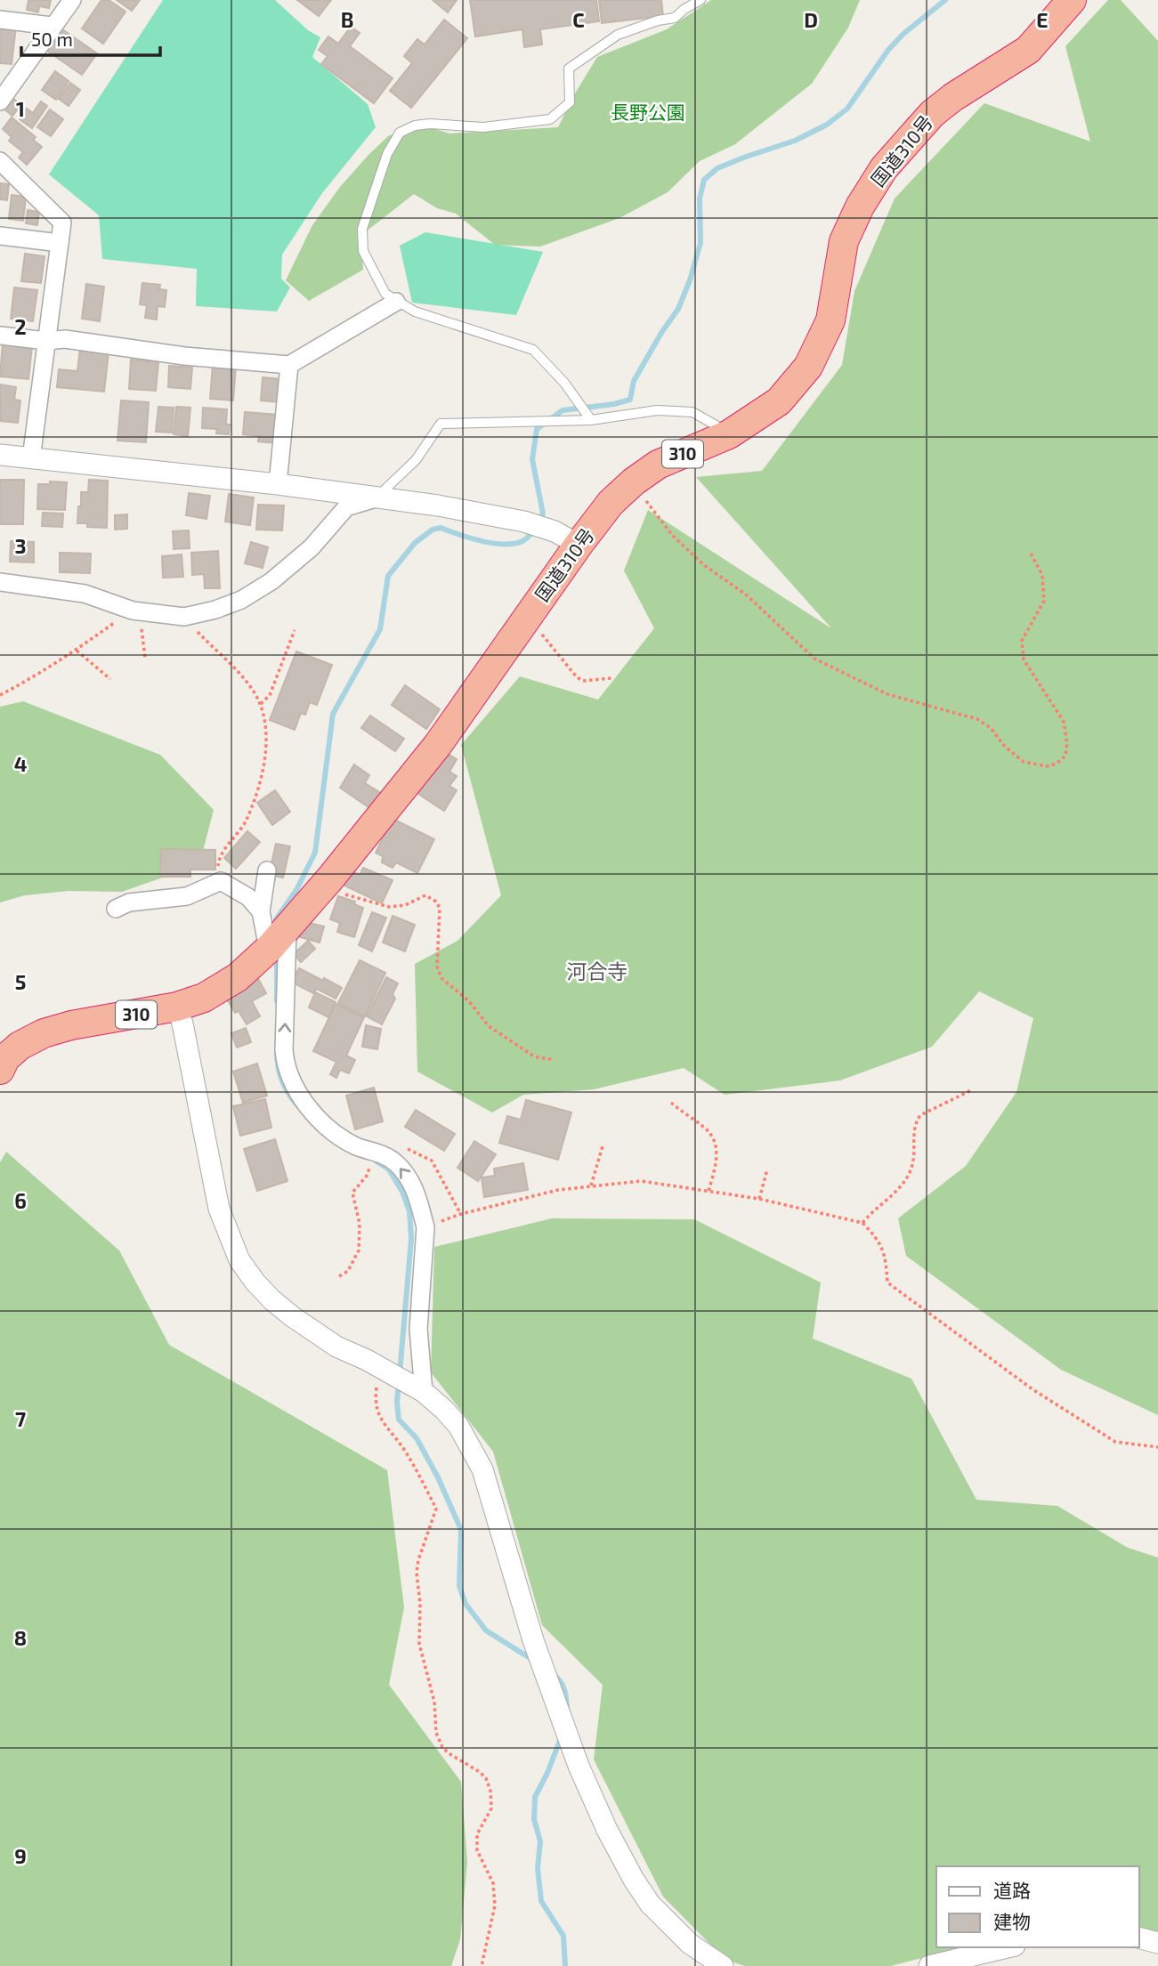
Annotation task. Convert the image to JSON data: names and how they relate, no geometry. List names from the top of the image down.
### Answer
{
  "streets": {
    "highway": ["国道310号", "310"]
  },
  "districts": ["河合寺"],
  "parks": ["長野公園"],
  "legend": ["道路", "建物"],
  "scale_bar": "50 m",
  "grid": {
    "columns": [
      "B",
      "C",
      "D",
      "E"
    ],
    "rows": [
      "1",
      "2",
      "3",
      "4",
      "5",
      "6",
      "7",
      "8",
      "9"
    ]
  }
}
